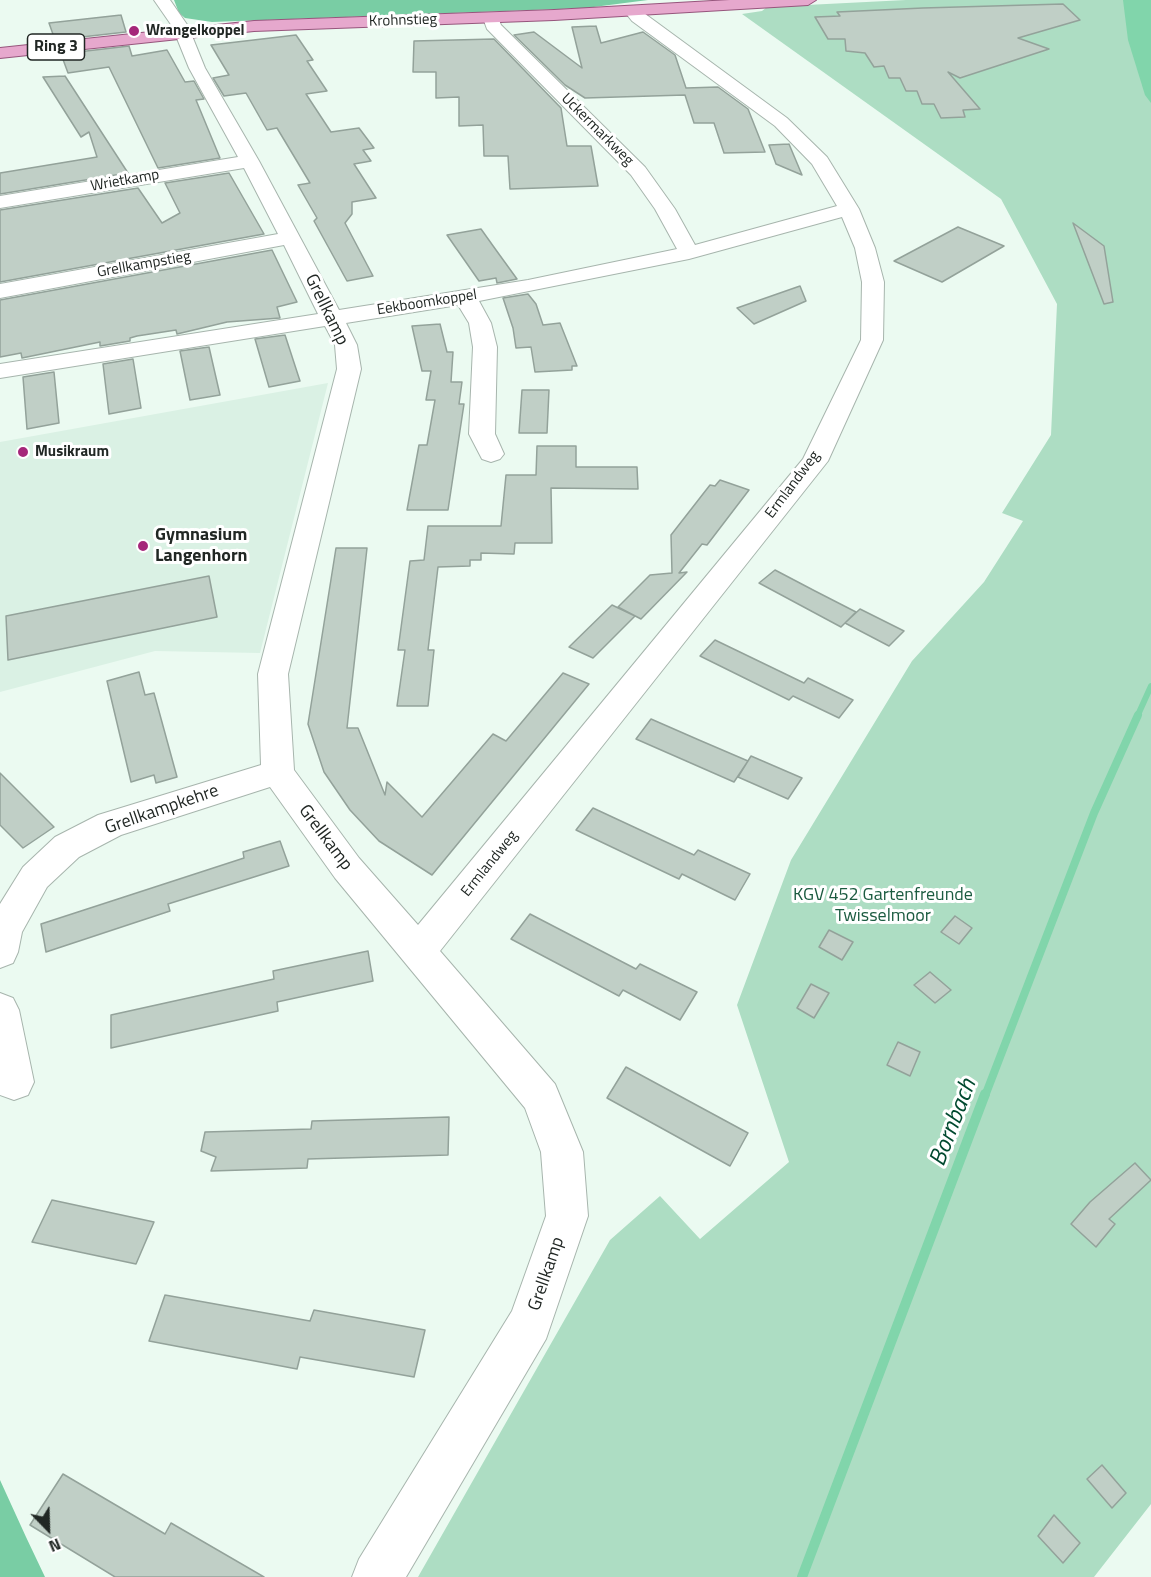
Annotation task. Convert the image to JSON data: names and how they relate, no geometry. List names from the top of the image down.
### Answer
{
  "streets": {
    "main road": ["Krohnstieg", "Ring 3"],
    "street": [
      "Uckermarkweg",
      "Wrietkamp",
      "Grellkampstieg",
      "Eekboomkoppel",
      "Grellkamp",
      "Ermlandweg",
      "Grellkampkehre"
    ]
  },
  "crossings": [
    ["Krohnstieg", "Uckermarkweg"],
    ["Krohnstieg", "Grellkamp"],
    ["Krohnstieg", "Ermlandweg"],
    ["Uckermarkweg", "Eekboomkoppel"],
    ["Wrietkamp", "Grellkamp"],
    ["Grellkampstieg", "Grellkamp"],
    ["Eekboomkoppel", "Grellkamp"],
    ["Eekboomkoppel", "Ermlandweg"],
    ["Grellkamp", "Ermlandweg"],
    ["Grellkamp", "Grellkampkehre"]
  ],
  "water": ["Bornbach"],
  "parks": ["KGV 452 Gartenfreunde Twisselmoor"],
  "places": ["Wrangelkoppel", "Musikraum", "Gymnasium Langenhorn"],
  "north": "bottom right"
}
